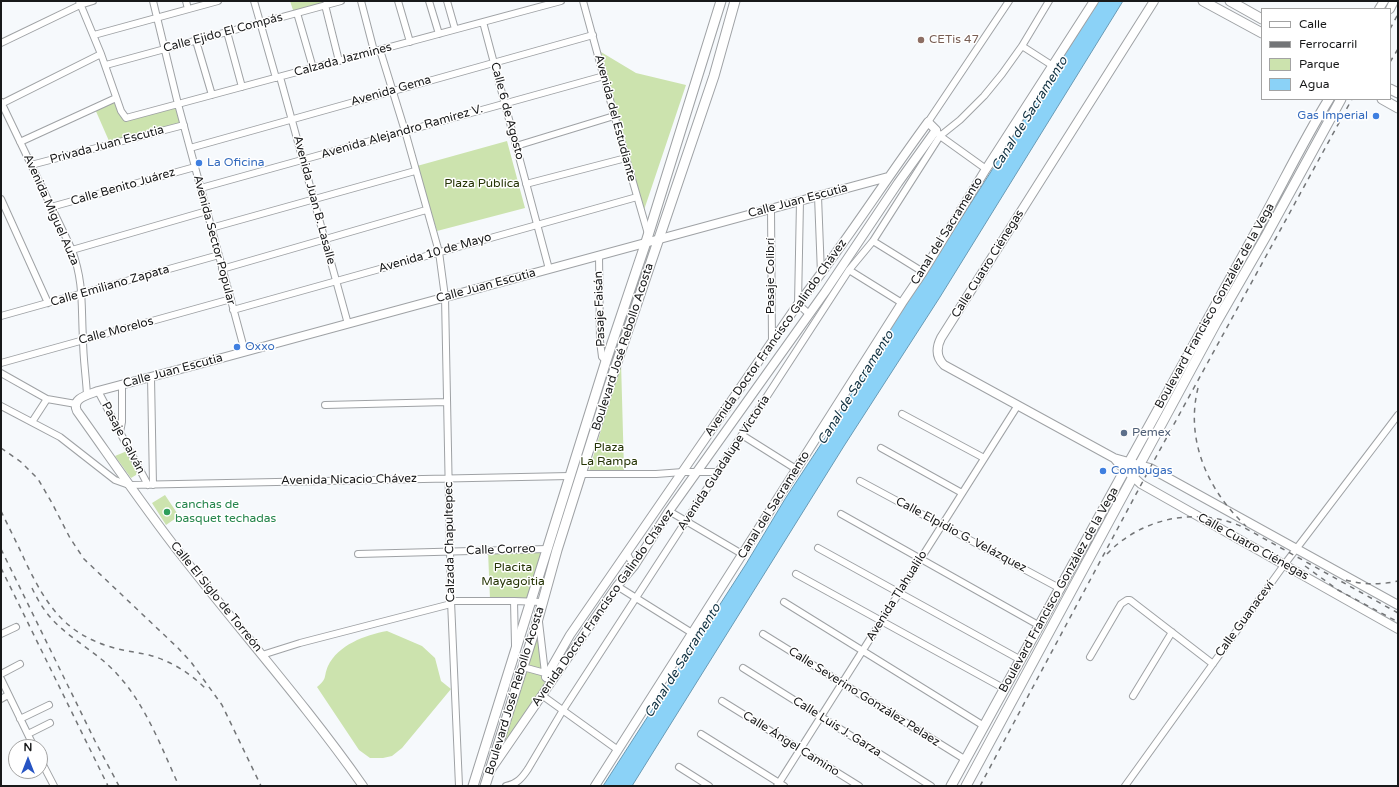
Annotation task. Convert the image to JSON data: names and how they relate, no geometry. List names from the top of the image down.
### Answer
{
  "streets": {
    "main road": ["Boulevard Francisco González de la Vega", "Boulevard José Rebollo Acosta"],
    "street": [
      "Calle Ejido El Compás",
      "Calzada Jazmines",
      "Avenida Gema",
      "Calle 6 de Agosto",
      "Avenida del Estudiante",
      "Avenida Alejandro Ramírez V.",
      "Privada Juan Escutia",
      "Calle Benito Juárez",
      "Avenida Juan B. Lasalle",
      "Calle Juan Escutia",
      "Avenida Miguel Auza",
      "Canal del Sacramento",
      "Avenida Sector Popular",
      "Avenida 10 de Mayo",
      "Calle Cuatro Ciénegas",
      "Pasaje Colibrí",
      "Calle Emiliano Zapata",
      "Pasaje Faisán",
      "Calle Morelos",
      "Avenida Doctor Francisco Galindo Chávez",
      "Pasaje Galván",
      "Avenida Guadalupe Victoria",
      "Avenida Nicacio Chávez",
      "Calle Elpidio G. Velázquez",
      "Calzada Chapultepec",
      "Calle Correo",
      "Avenida Tlahualilo",
      "Calle El Siglo de Torreón",
      "Calle Guanaceví",
      "Calle Severino González Pelaez",
      "Calle Luis J. Garza",
      "Calle Ángel Camino"
    ]
  },
  "crossings": [
    ["Calle Ejido El Compás", "Avenida Juan B. Lasalle"],
    ["Calle Ejido El Compás", "Avenida Sector Popular"],
    ["Calzada Jazmines", "Calle 6 de Agosto"],
    ["Calzada Jazmines", "Avenida Juan B. Lasalle"],
    ["Calzada Jazmines", "Avenida Sector Popular"],
    ["Calzada Jazmines", "Calzada Chapultepec"],
    ["Avenida Gema", "Calle 6 de Agosto"],
    ["Avenida Gema", "Avenida del Estudiante"],
    ["Avenida Gema", "Avenida Juan B. Lasalle"],
    ["Avenida Gema", "Avenida Sector Popular"],
    ["Avenida Gema", "Calzada Chapultepec"],
    ["Calle 6 de Agosto", "Avenida Alejandro Ramírez V."],
    ["Calle 6 de Agosto", "Calle Juan Escutia"],
    ["Calle 6 de Agosto", "Avenida 10 de Mayo"],
    ["Avenida del Estudiante", "Avenida Alejandro Ramírez V."],
    ["Avenida del Estudiante", "Calle Juan Escutia"],
    ["Avenida del Estudiante", "Avenida 10 de Mayo"],
    ["Avenida del Estudiante", "Boulevard José Rebollo Acosta"],
    ["Avenida Alejandro Ramírez V.", "Avenida Juan B. Lasalle"],
    ["Avenida Alejandro Ramírez V.", "Avenida Sector Popular"],
    ["Avenida Alejandro Ramírez V.", "Calzada Chapultepec"],
    ["Privada Juan Escutia", "Avenida Miguel Auza"],
    ["Privada Juan Escutia", "Avenida Sector Popular"],
    ["Calle Benito Juárez", "Avenida Miguel Auza"],
    ["Calle Benito Juárez", "Avenida Sector Popular"],
    ["Avenida Juan B. Lasalle", "Calle Juan Escutia"],
    ["Avenida Juan B. Lasalle", "Avenida 10 de Mayo"],
    ["Calle Juan Escutia", "Avenida Miguel Auza"],
    ["Calle Juan Escutia", "Avenida Sector Popular"],
    ["Calle Juan Escutia", "Pasaje Colibrí"],
    ["Calle Juan Escutia", "Pasaje Faisán"],
    ["Calle Juan Escutia", "Avenida Doctor Francisco Galindo Chávez"],
    ["Calle Juan Escutia", "Boulevard José Rebollo Acosta"],
    ["Calle Juan Escutia", "Pasaje Galván"],
    ["Calle Juan Escutia", "Calzada Chapultepec"],
    ["Calle Juan Escutia", "Calle El Siglo de Torreón"],
    ["Avenida Miguel Auza", "Calle Emiliano Zapata"],
    ["Avenida Miguel Auza", "Calle Morelos"],
    ["Avenida Sector Popular", "Avenida 10 de Mayo"],
    ["Avenida Sector Popular", "Calle Emiliano Zapata"],
    ["Avenida Sector Popular", "Calle Morelos"],
    ["Avenida 10 de Mayo", "Calzada Chapultepec"],
    ["Calle Cuatro Ciénegas", "Boulevard Francisco González de la Vega"],
    ["Calle Cuatro Ciénegas", "Avenida Tlahualilo"],
    ["Calle Cuatro Ciénegas", "Calle Guanaceví"],
    ["Pasaje Colibrí", "Avenida Doctor Francisco Galindo Chávez"],
    ["Boulevard Francisco González de la Vega", "Calle Elpidio G. Velázquez"],
    ["Boulevard Francisco González de la Vega", "Calle Severino González Pelaez"],
    ["Pasaje Faisán", "Boulevard José Rebollo Acosta"],
    ["Avenida Doctor Francisco Galindo Chávez", "Boulevard José Rebollo Acosta"],
    ["Avenida Doctor Francisco Galindo Chávez", "Avenida Guadalupe Victoria"],
    ["Boulevard José Rebollo Acosta", "Avenida Nicacio Chávez"],
    ["Boulevard José Rebollo Acosta", "Calle Correo"],
    ["Pasaje Galván", "Avenida Nicacio Chávez"],
    ["Avenida Nicacio Chávez", "Calzada Chapultepec"],
    ["Avenida Nicacio Chávez", "Calle El Siglo de Torreón"],
    ["Calle Elpidio G. Velázquez", "Avenida Tlahualilo"],
    ["Calzada Chapultepec", "Calle Correo"],
    ["Avenida Tlahualilo", "Calle Severino González Pelaez"],
    ["Avenida Tlahualilo", "Calle Luis J. Garza"],
    ["Avenida Tlahualilo", "Calle Ángel Camino"]
  ],
  "water": ["Canal de Sacramento"],
  "parks": ["Plaza Pública", "Plaza La Rampa", "Placita Mayagoitia"],
  "places": [
    "CETis 47",
    "Gas Imperial",
    "La Oficina",
    "Oxxo",
    "Pemex",
    "Combugas",
    "canchas de basquet techadas"
  ],
  "legend": [
    "Calle",
    "Ferrocarril",
    "Parque",
    "Agua"
  ],
  "north": "top"
}
